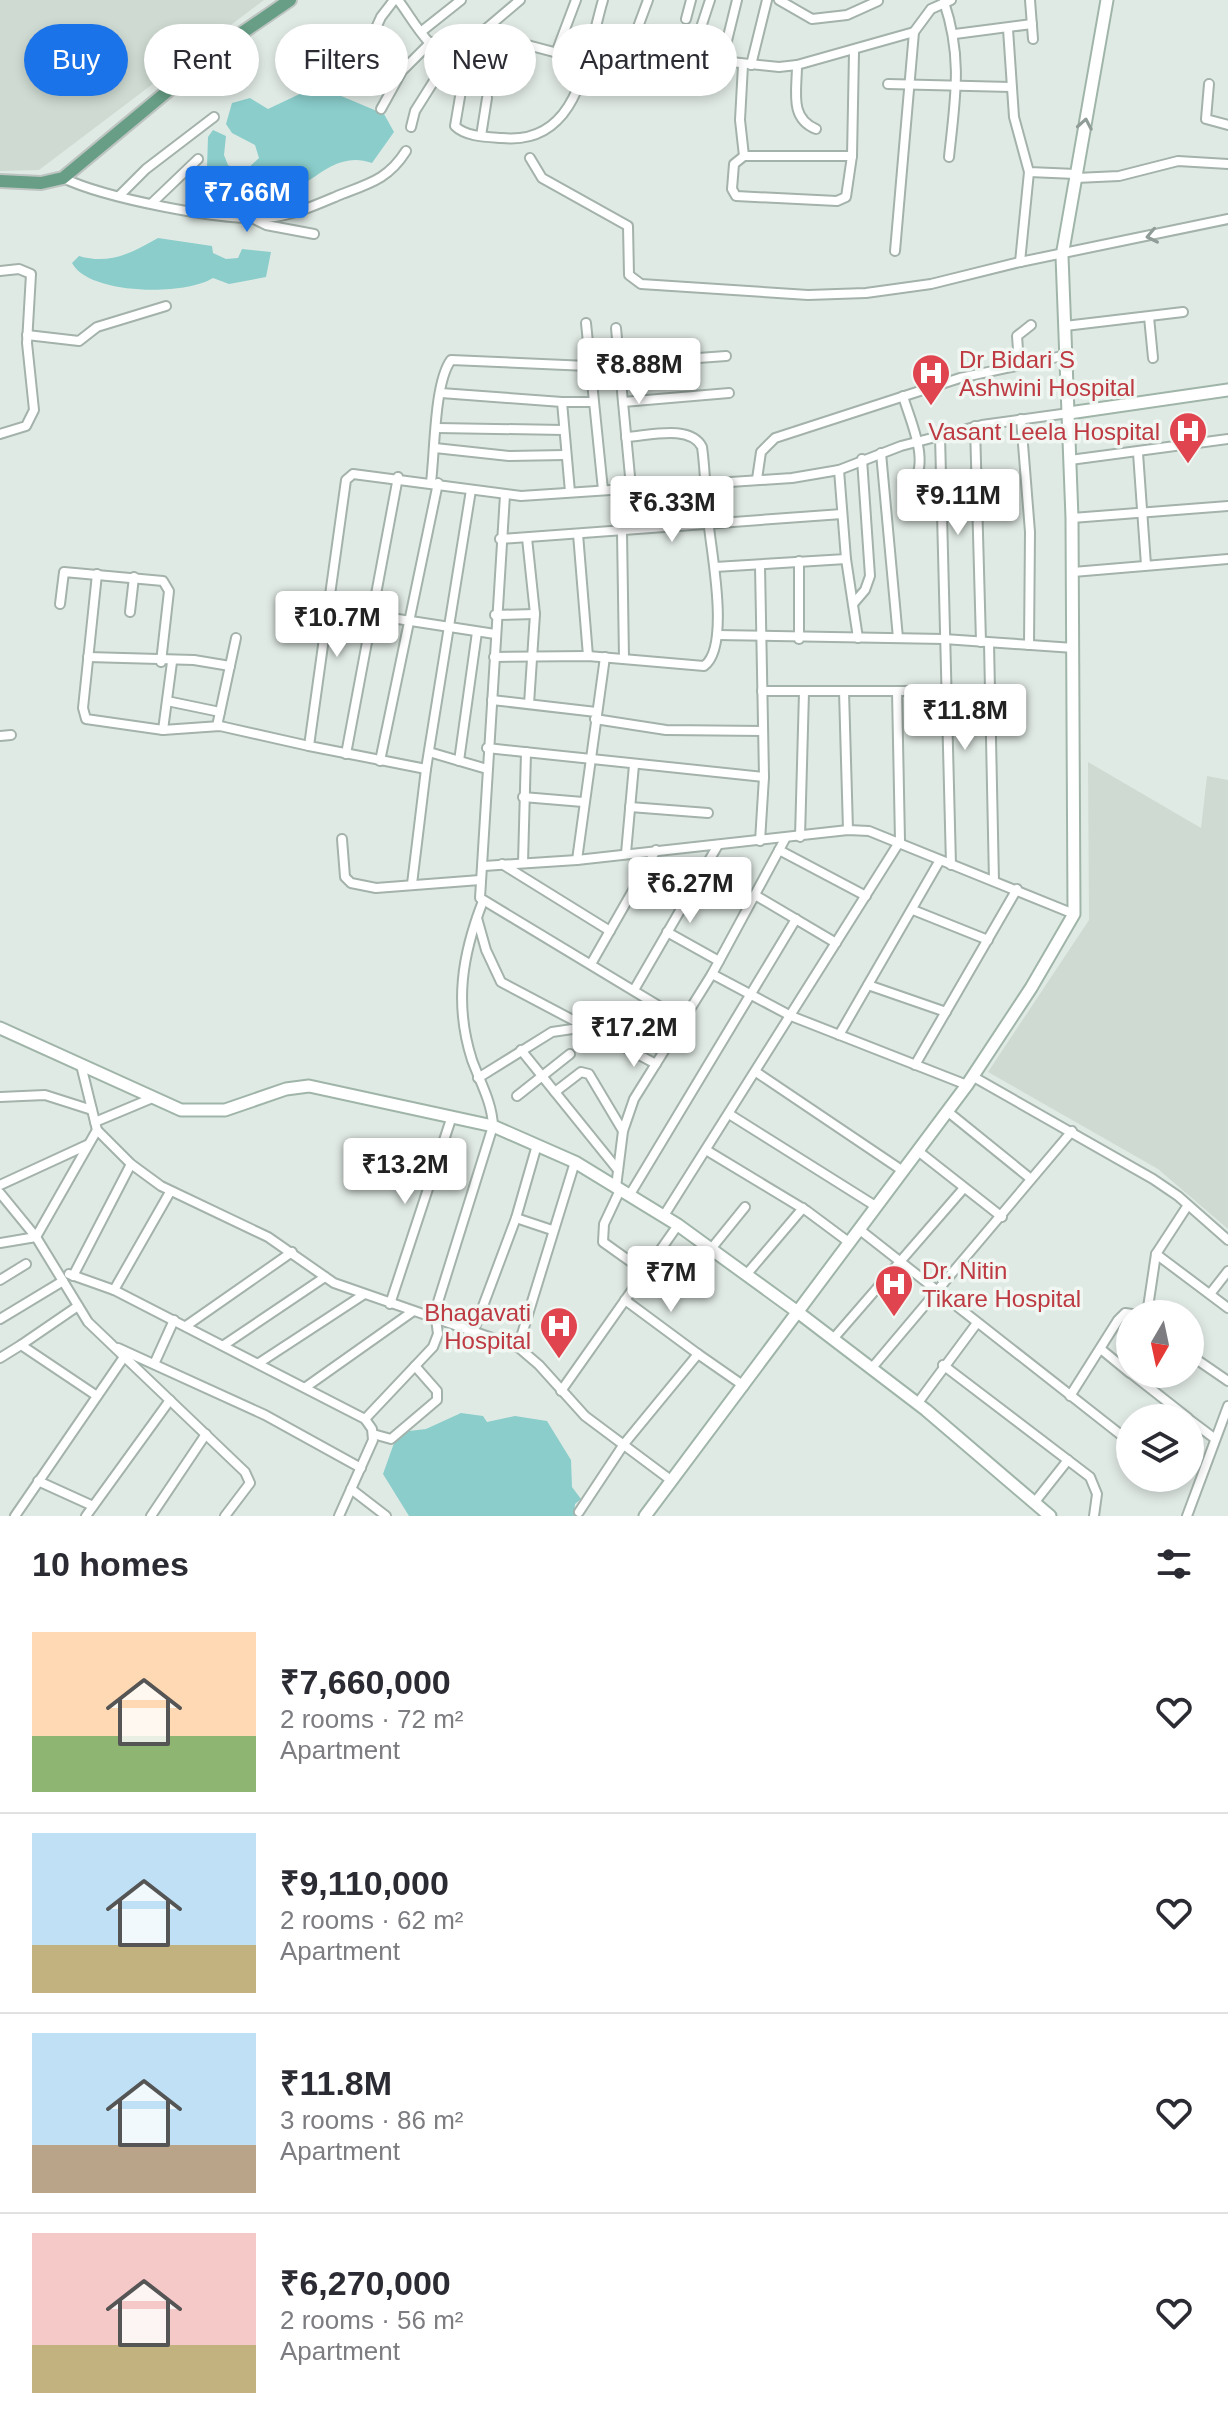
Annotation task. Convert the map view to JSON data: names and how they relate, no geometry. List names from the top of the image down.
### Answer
{
  "places": {
    "hospital": [
      "Dr Bidari S Ashwini Hospital",
      "Vasant Leela Hospital",
      "Dr. Nitin Tikare Hospital",
      "Bhagavati Hospital"
    ]
  },
  "north": "bottom",
  "page": {
    "chip": [
      "Buy",
      "Rent",
      "Filters",
      "New",
      "Apartment"
    ],
    "price": [
      "₹7.66M",
      "₹8.88M",
      "₹9.11M",
      "₹6.33M",
      "₹10.7M",
      "₹11.8M",
      "₹6.27M",
      "₹17.2M",
      "₹13.2M",
      "₹7M"
    ],
    "heading": "10 homes",
    "list": [
      {
        "name": "₹7,660,000",
        "note": "2 rooms · 72 m² · Apartment"
      },
      {
        "name": "₹9,110,000",
        "note": "2 rooms · 62 m² · Apartment"
      },
      {
        "name": "₹11.8M",
        "note": "3 rooms · 86 m² · Apartment"
      },
      {
        "name": "₹6,270,000",
        "note": "2 rooms · 56 m² · Apartment"
      }
    ]
  }
}
